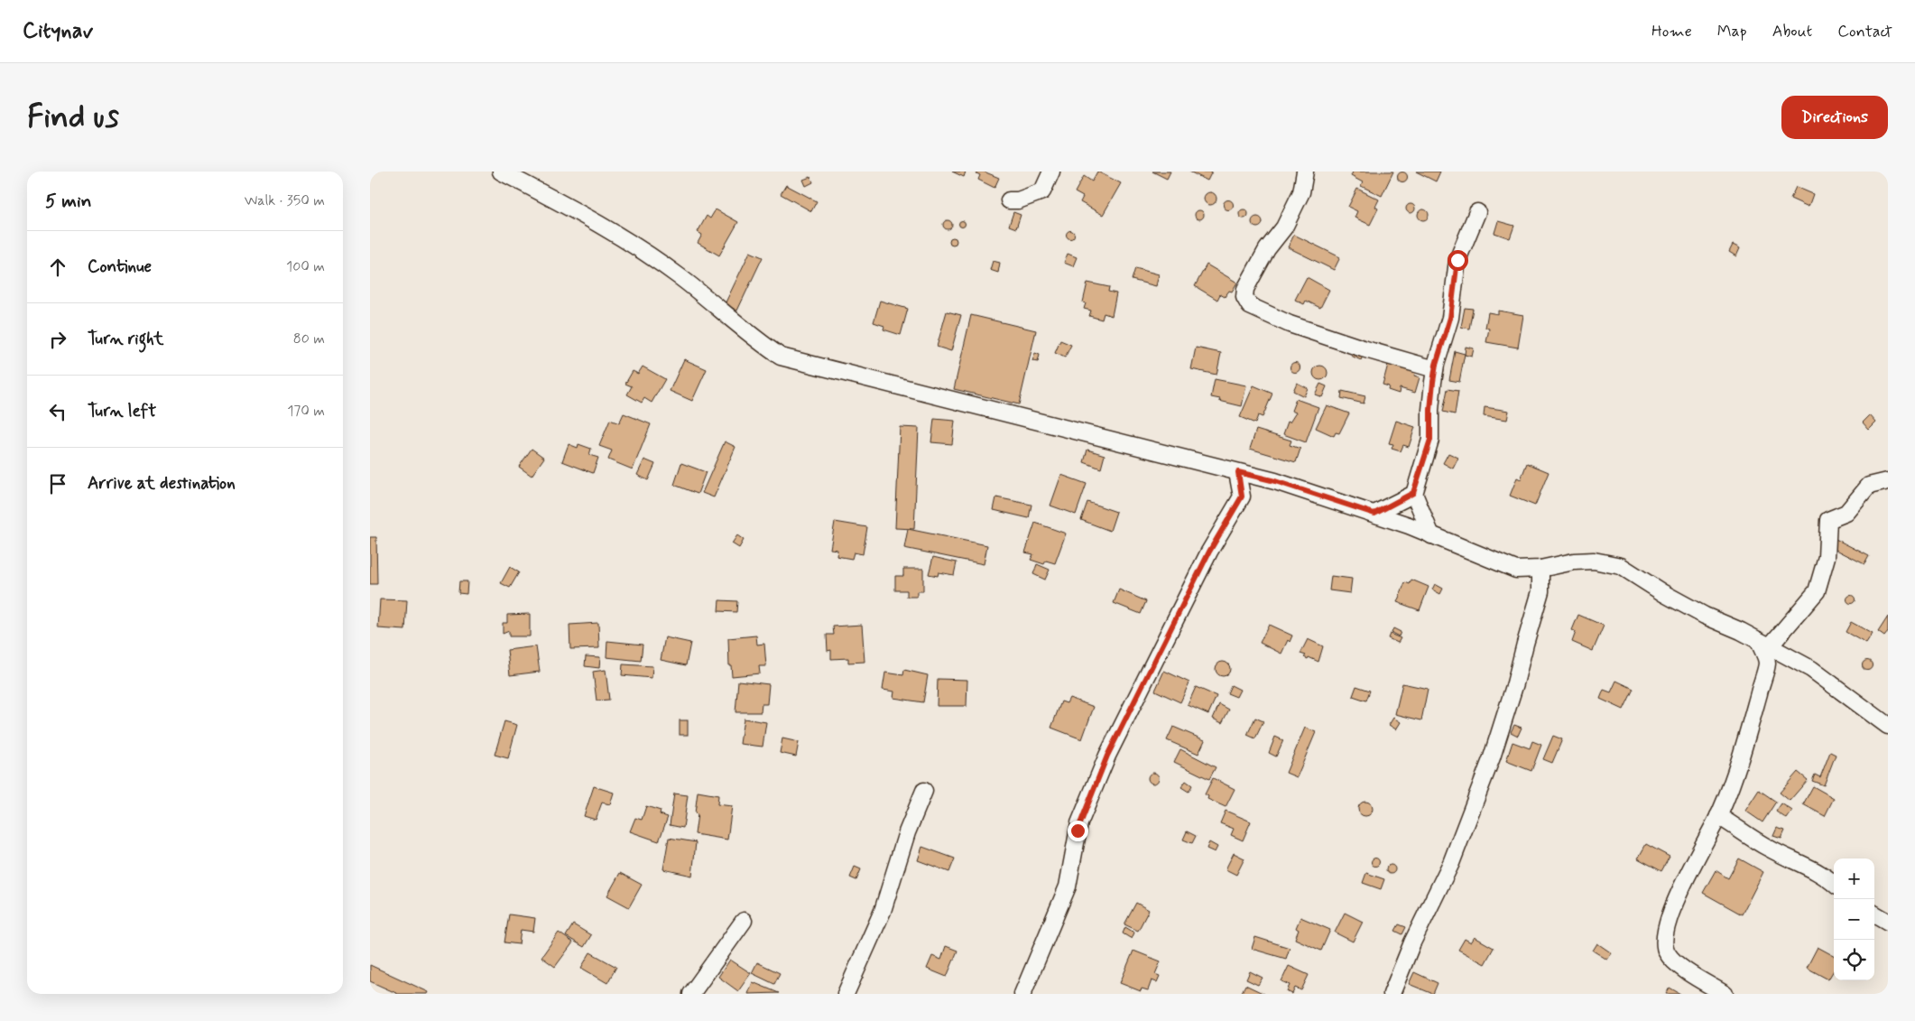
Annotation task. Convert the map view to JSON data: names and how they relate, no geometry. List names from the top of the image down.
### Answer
{
  "page": {
    "header": "Citynav",
    "nav": [
      "Home",
      "Map",
      "About",
      "Contact"
    ],
    "buttons": "Directions",
    "title": "Find us",
    "heading": ["5 min", "Walk · 350 m"],
    "list": [
      ["Continue", "100 m"],
      ["Turn right", "80 m"],
      ["Turn left", "170 m"],
      "Arrive at destination"
    ],
    "map_buttons": ["+", "−"]
  }
}
